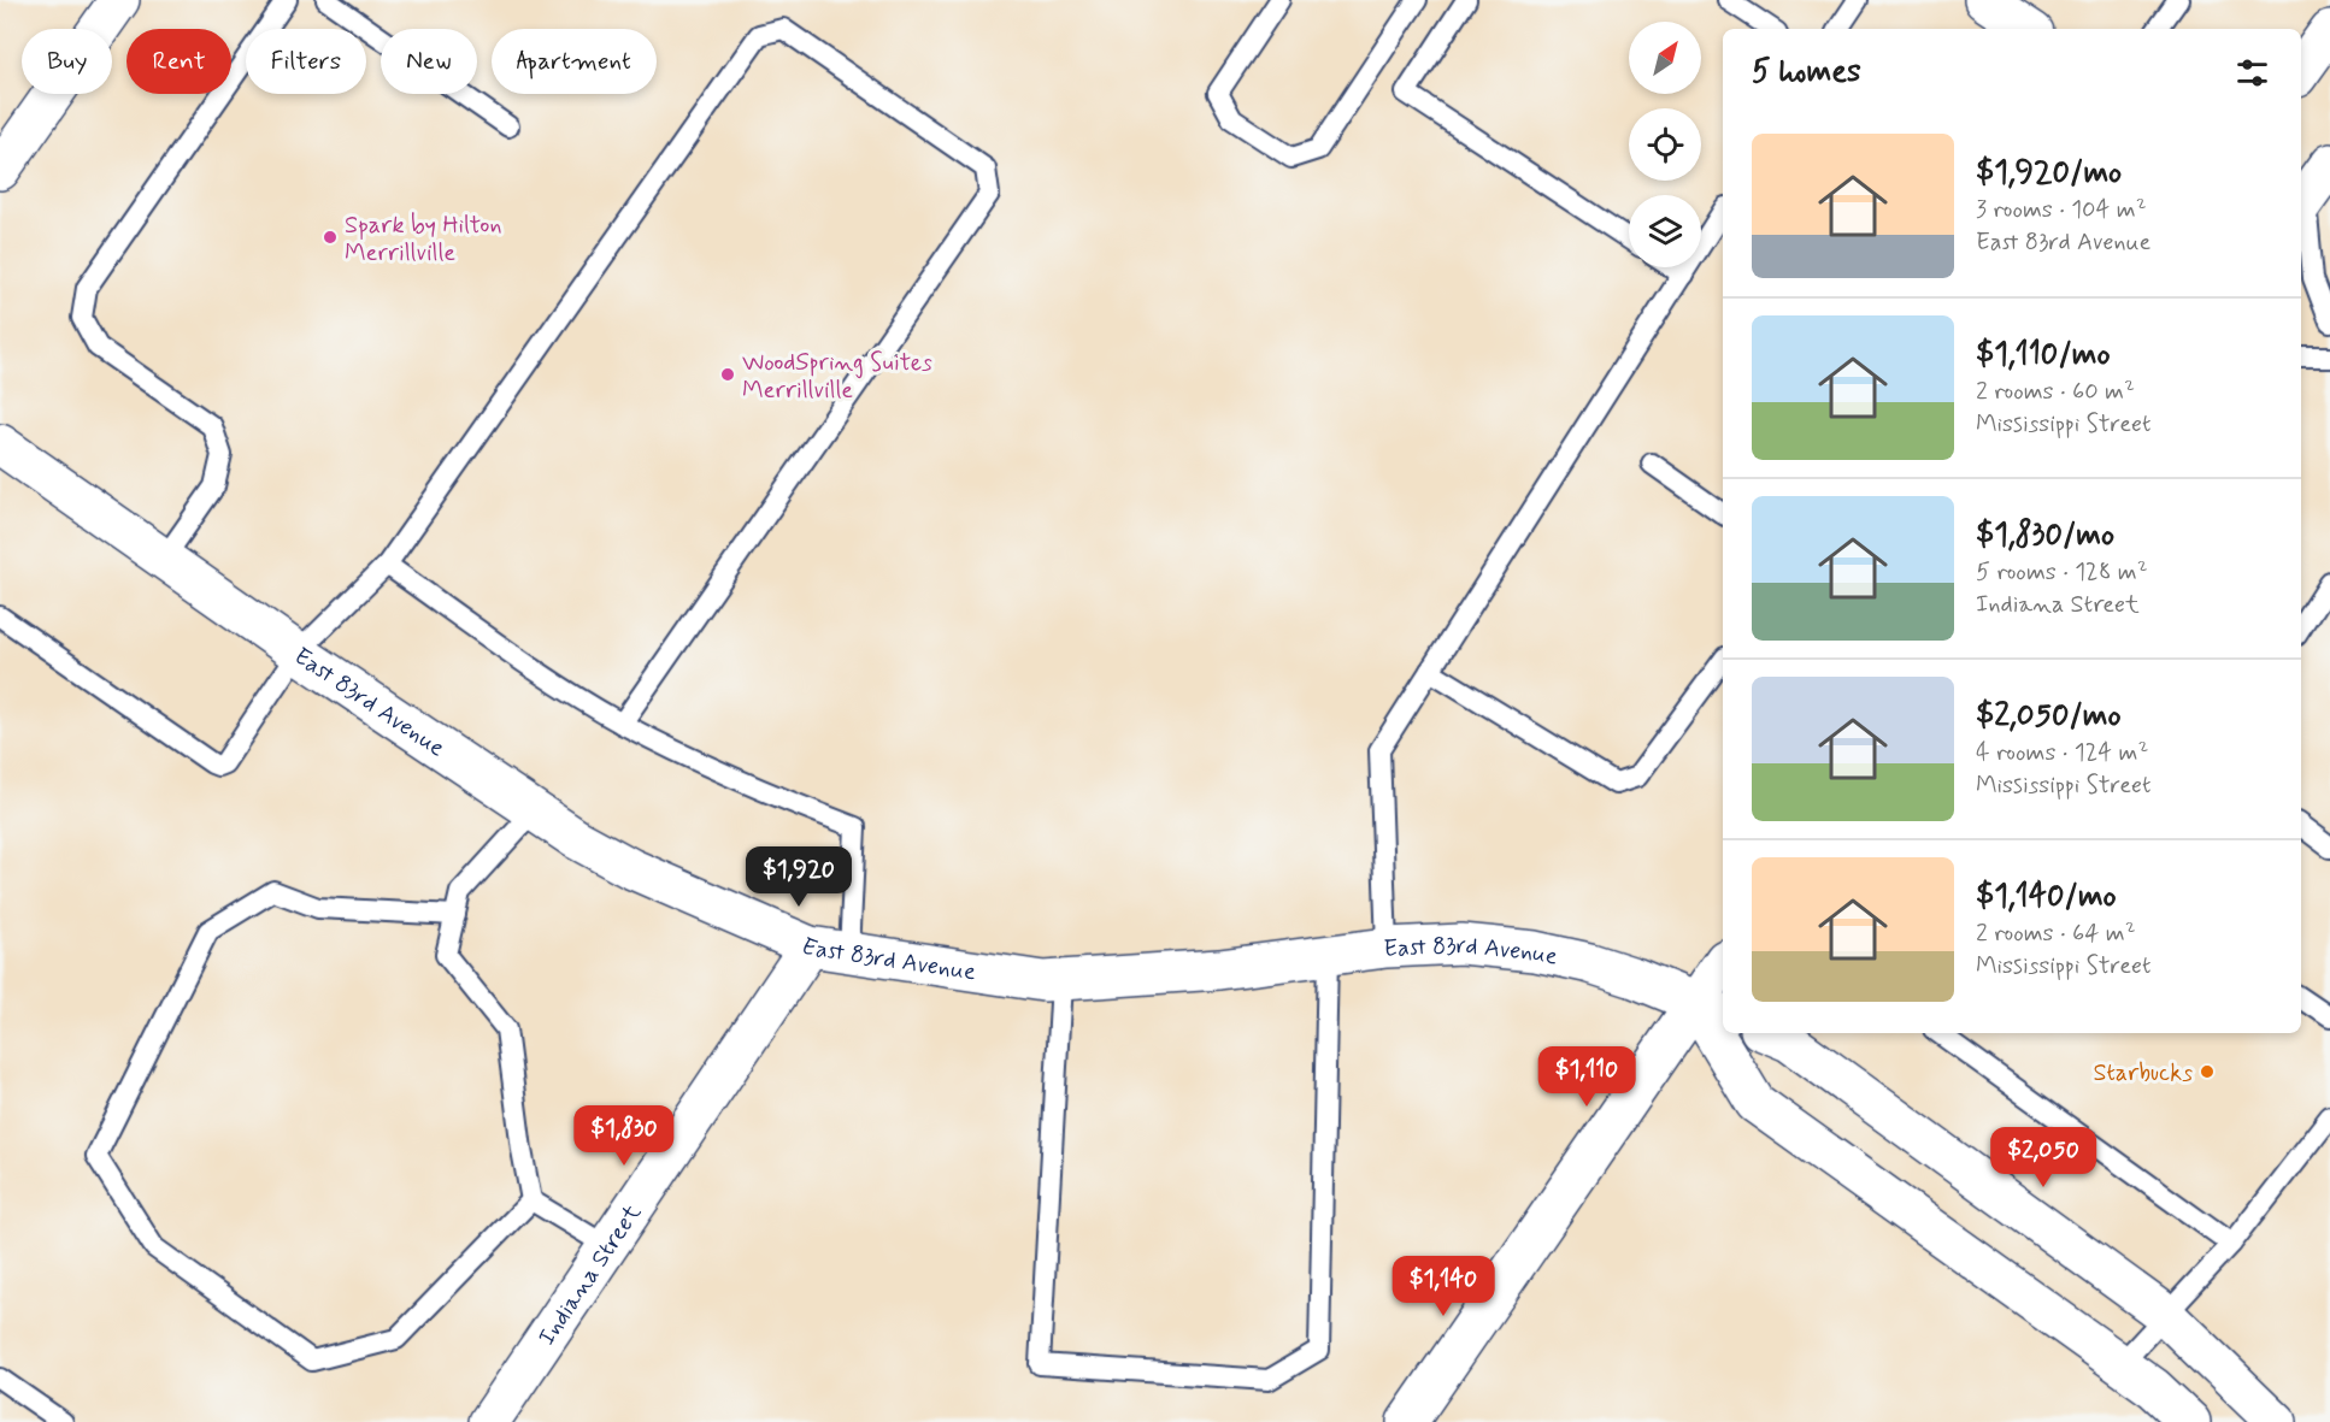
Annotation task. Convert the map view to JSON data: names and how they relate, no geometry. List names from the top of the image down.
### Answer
{
  "streets": {
    "street": ["East 83rd Avenue", "Indiana Street"]
  },
  "crossings": [
    ["East 83rd Avenue", "Indiana Street"]
  ],
  "places": ["Spark by Hilton Merrillville", "WoodSpring Suites Merrillville", "Starbucks"],
  "north": "top right",
  "page": {
    "chip": [
      "Buy",
      "Rent",
      "Filters",
      "New",
      "Apartment"
    ],
    "heading": "5 homes",
    "list": [
      {
        "name": "$1,920/mo",
        "note": "3 rooms · 104 m² · East 83rd Avenue"
      },
      {
        "name": "$1,110/mo",
        "note": "2 rooms · 60 m² · Mississippi Street"
      },
      {
        "name": "$1,830/mo",
        "note": "5 rooms · 128 m² · Indiana Street"
      },
      {
        "name": "$2,050/mo",
        "note": "4 rooms · 124 m² · Mississippi Street"
      },
      {
        "name": "$1,140/mo",
        "note": "2 rooms · 64 m² · Mississippi Street"
      }
    ],
    "price": [
      "$1,920",
      "$1,110",
      "$1,830",
      "$2,050",
      "$1,140"
    ]
  }
}
